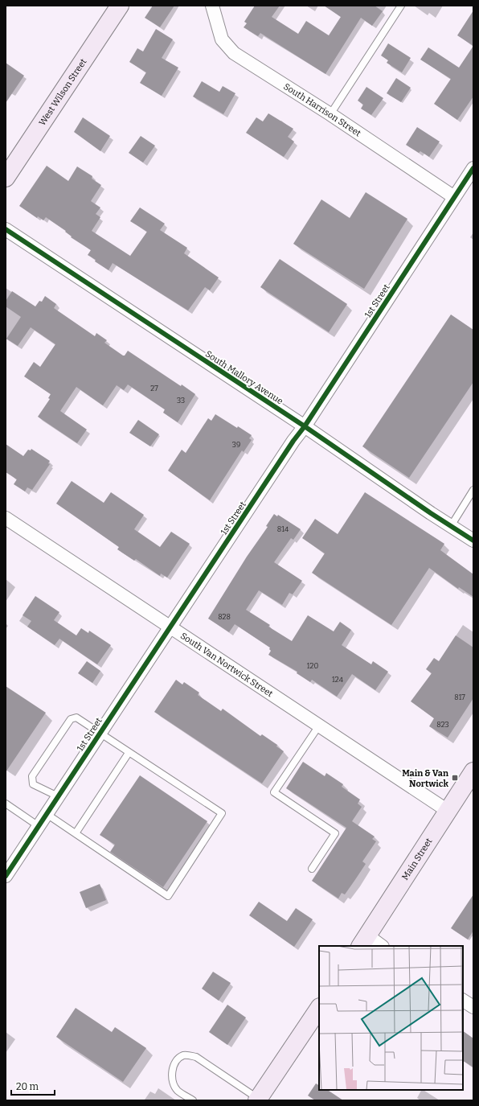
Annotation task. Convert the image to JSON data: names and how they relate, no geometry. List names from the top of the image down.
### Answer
{
  "streets": {
    "main road": ["West Wilson Street", "Main Street"],
    "street": [
      "South Harrison Street",
      "1st Street",
      "South Mallory Avenue",
      "South Van Nortwick Street"
    ]
  },
  "crossings": [
    ["South Harrison Street", "1st Street"],
    ["1st Street", "South Mallory Avenue"],
    ["1st Street", "South Van Nortwick Street"],
    ["South Van Nortwick Street", "Main Street"]
  ],
  "places": {
    "transit": ["Main & Van Nortwick"]
  },
  "house_numbers": [
    "27",
    "33",
    "39",
    "814",
    "828",
    "120",
    "124",
    "817",
    "823"
  ],
  "scale_bar": "20 m"
}
